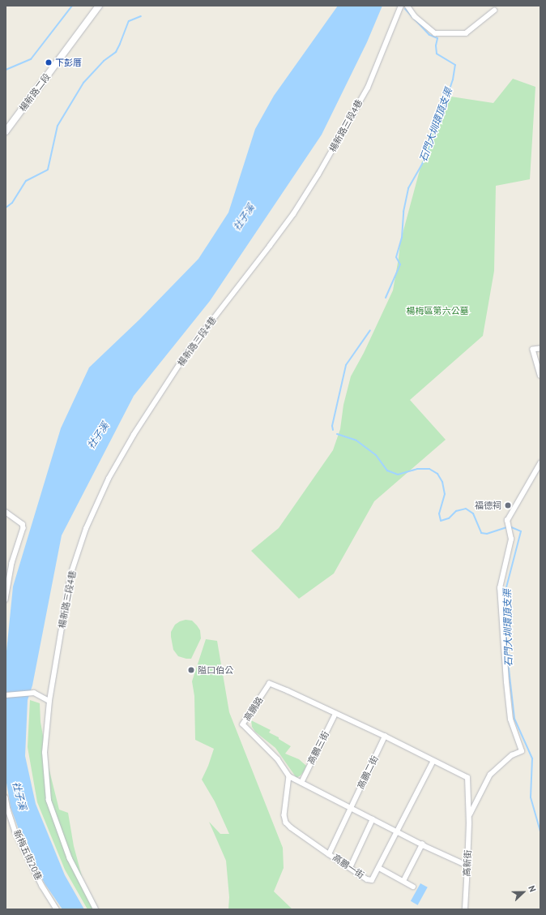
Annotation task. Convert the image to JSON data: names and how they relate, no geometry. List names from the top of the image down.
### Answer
{
  "streets": {
    "main road": ["楊新路二段"],
    "street": [
      "楊新路三段4巷",
      "高鵬路",
      "高鵬三街",
      "高鵬二街",
      "新梅五街20巷",
      "高新街",
      "高鵬一街"
    ]
  },
  "crossings": [
    ["高鵬路", "高鵬三街"],
    ["高鵬路", "高鵬二街"],
    ["高鵬路", "高新街"],
    ["高鵬路", "高鵬一街"],
    ["高鵬二街", "高鵬一街"]
  ],
  "water": ["石門大圳環頂支渠", "社子溪"],
  "parks": ["楊梅區第六公墓"],
  "places": ["下彭厝", "福德祠", "隘口伯公"],
  "north": "right"
}
